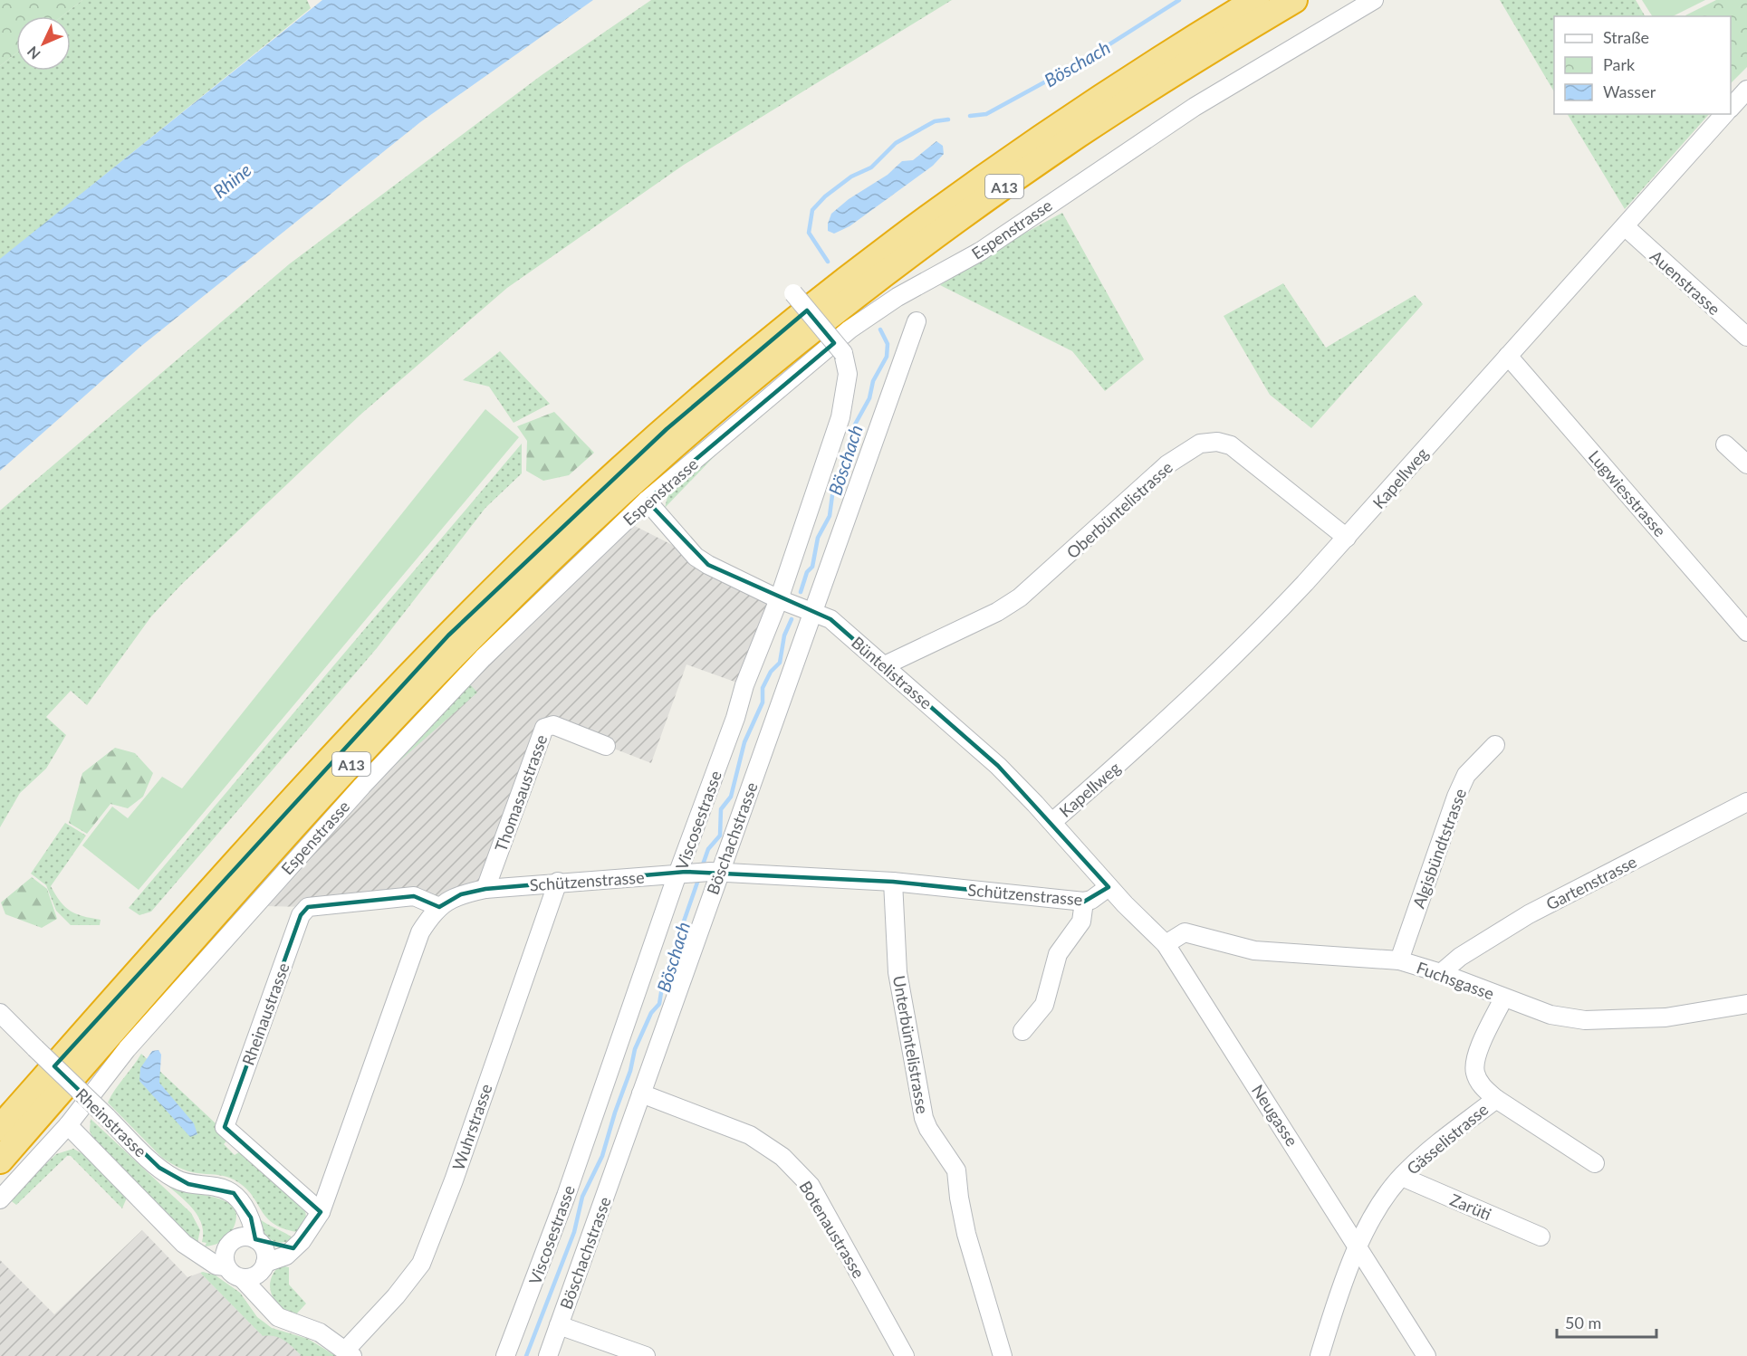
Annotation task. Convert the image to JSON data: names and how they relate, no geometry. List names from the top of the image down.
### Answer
{
  "streets": {
    "highway": ["A13"],
    "street": [
      "Espenstrasse",
      "Auenstrasse",
      "Kapellweg",
      "Lugwiesstrasse",
      "Oberbüntelistrasse",
      "Büntelistrasse",
      "Thomasaustrasse",
      "Viscosestrasse",
      "Böschachstrasse",
      "Algisbündtstrasse",
      "Schützenstrasse",
      "Gartenstrasse",
      "Fuchsgasse",
      "Rheinaustrasse",
      "Unterbüntelistrasse",
      "Neugasse",
      "Rheinstrasse",
      "Wuhrstrasse",
      "Gässelistrasse",
      "Zarüti",
      "Botenaustrasse"
    ]
  },
  "crossings": [
    ["Espenstrasse", "Büntelistrasse"],
    ["Auenstrasse", "Kapellweg"],
    ["Kapellweg", "Lugwiesstrasse"],
    ["Kapellweg", "Oberbüntelistrasse"],
    ["Kapellweg", "Büntelistrasse"],
    ["Oberbüntelistrasse", "Büntelistrasse"],
    ["Büntelistrasse", "Viscosestrasse"],
    ["Büntelistrasse", "Böschachstrasse"],
    ["Büntelistrasse", "Schützenstrasse"],
    ["Büntelistrasse", "Neugasse"],
    ["Thomasaustrasse", "Schützenstrasse"],
    ["Viscosestrasse", "Schützenstrasse"],
    ["Böschachstrasse", "Schützenstrasse"],
    ["Böschachstrasse", "Botenaustrasse"],
    ["Algisbündtstrasse", "Fuchsgasse"],
    ["Schützenstrasse", "Rheinaustrasse"],
    ["Schützenstrasse", "Unterbüntelistrasse"],
    ["Schützenstrasse", "Neugasse"],
    ["Schützenstrasse", "Rheinstrasse"],
    ["Schützenstrasse", "Wuhrstrasse"],
    ["Gartenstrasse", "Fuchsgasse"],
    ["Fuchsgasse", "Neugasse"],
    ["Fuchsgasse", "Gässelistrasse"],
    ["Neugasse", "Gässelistrasse"],
    ["Gässelistrasse", "Zarüti"]
  ],
  "water": ["Böschach", "Rhine"],
  "legend": ["Straße", "Park", "Wasser"],
  "scale_bar": "50 m",
  "north": "bottom left"
}
